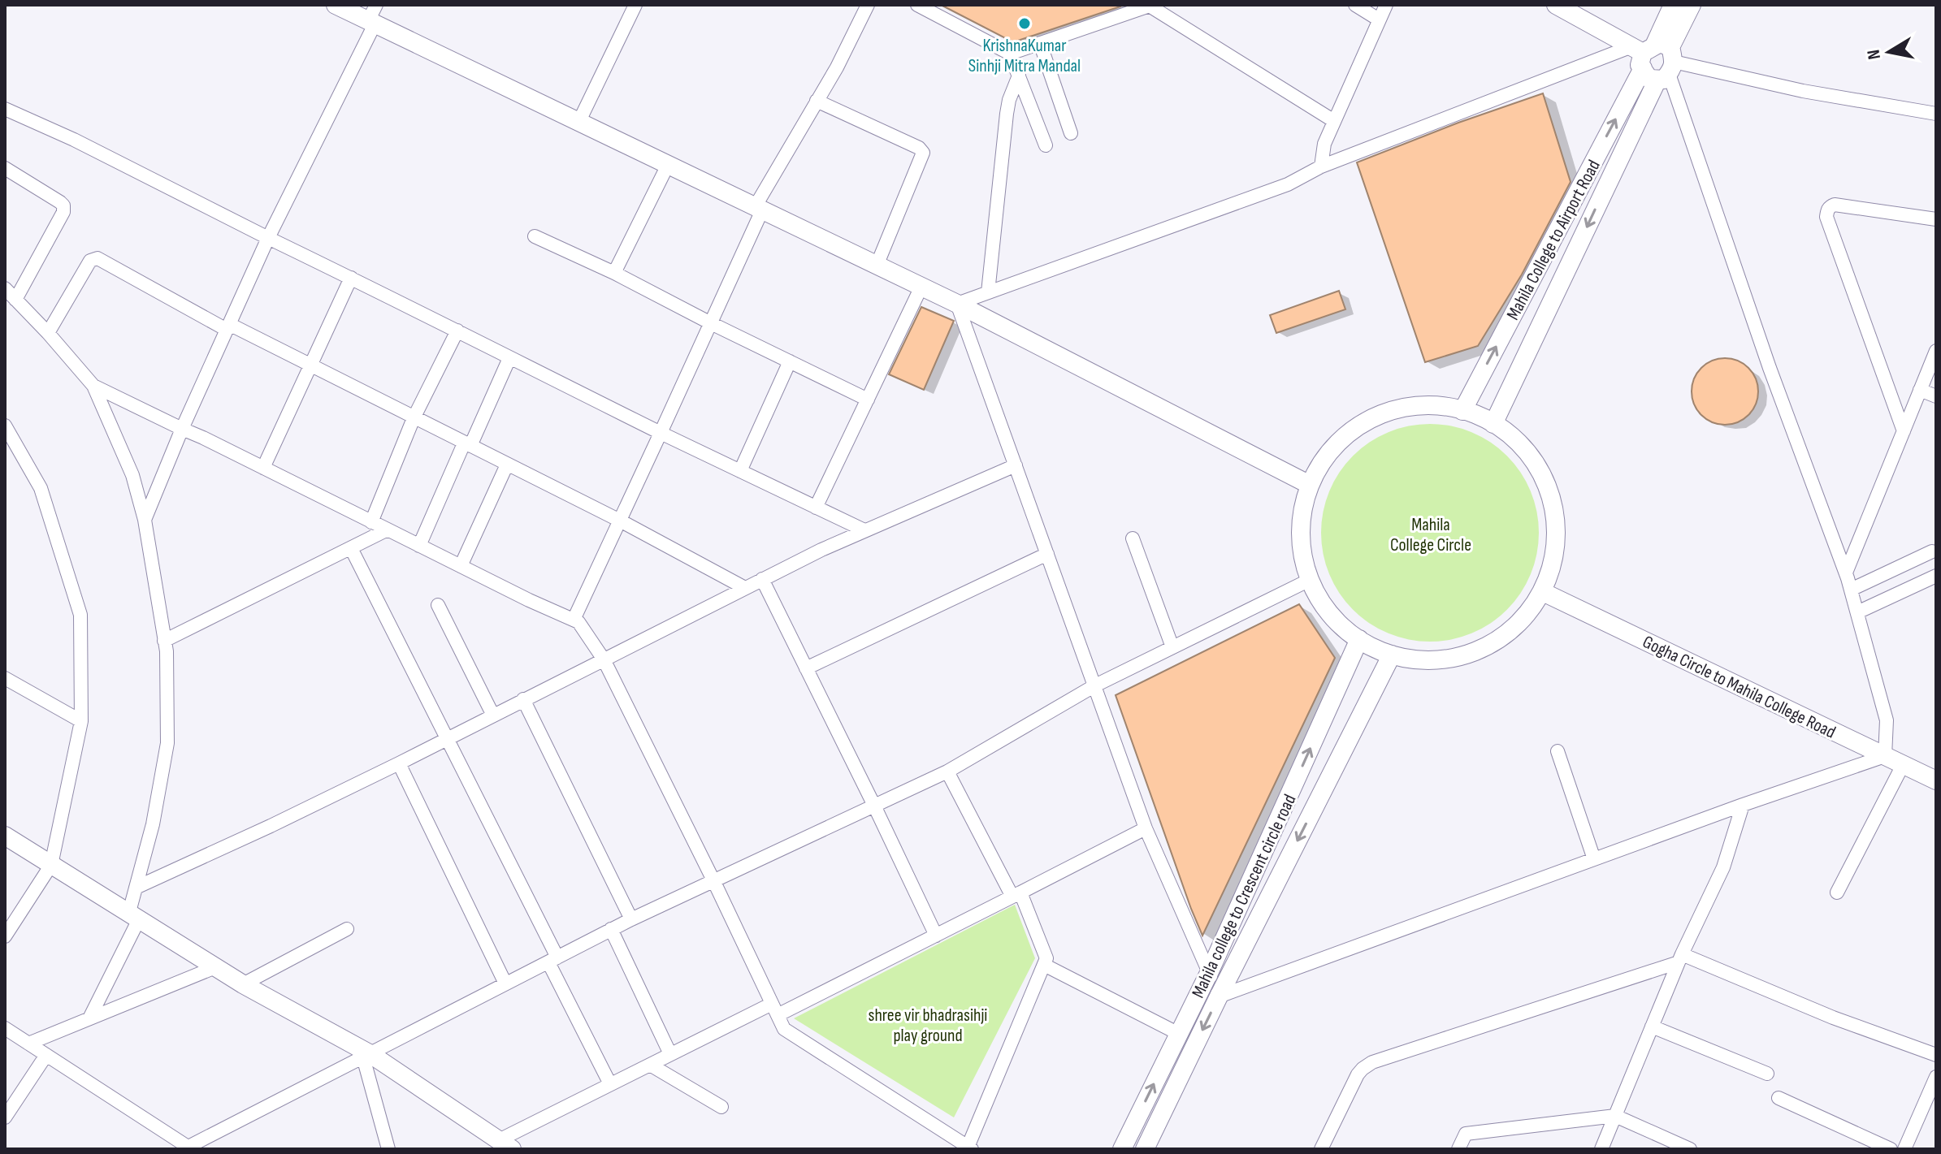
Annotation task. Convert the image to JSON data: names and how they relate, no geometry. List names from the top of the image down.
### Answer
{
  "streets": {
    "main road": ["Mahila College to Airport Road", "Gogha Circle to Mahila College Road", "Mahila college to Crescent circle road"]
  },
  "parks": ["Mahila College Circle", "shree vir bhadrasihji play ground"],
  "places": ["KrishnaKumar Sinhji Mitra Mandal"],
  "north": "left"
}
